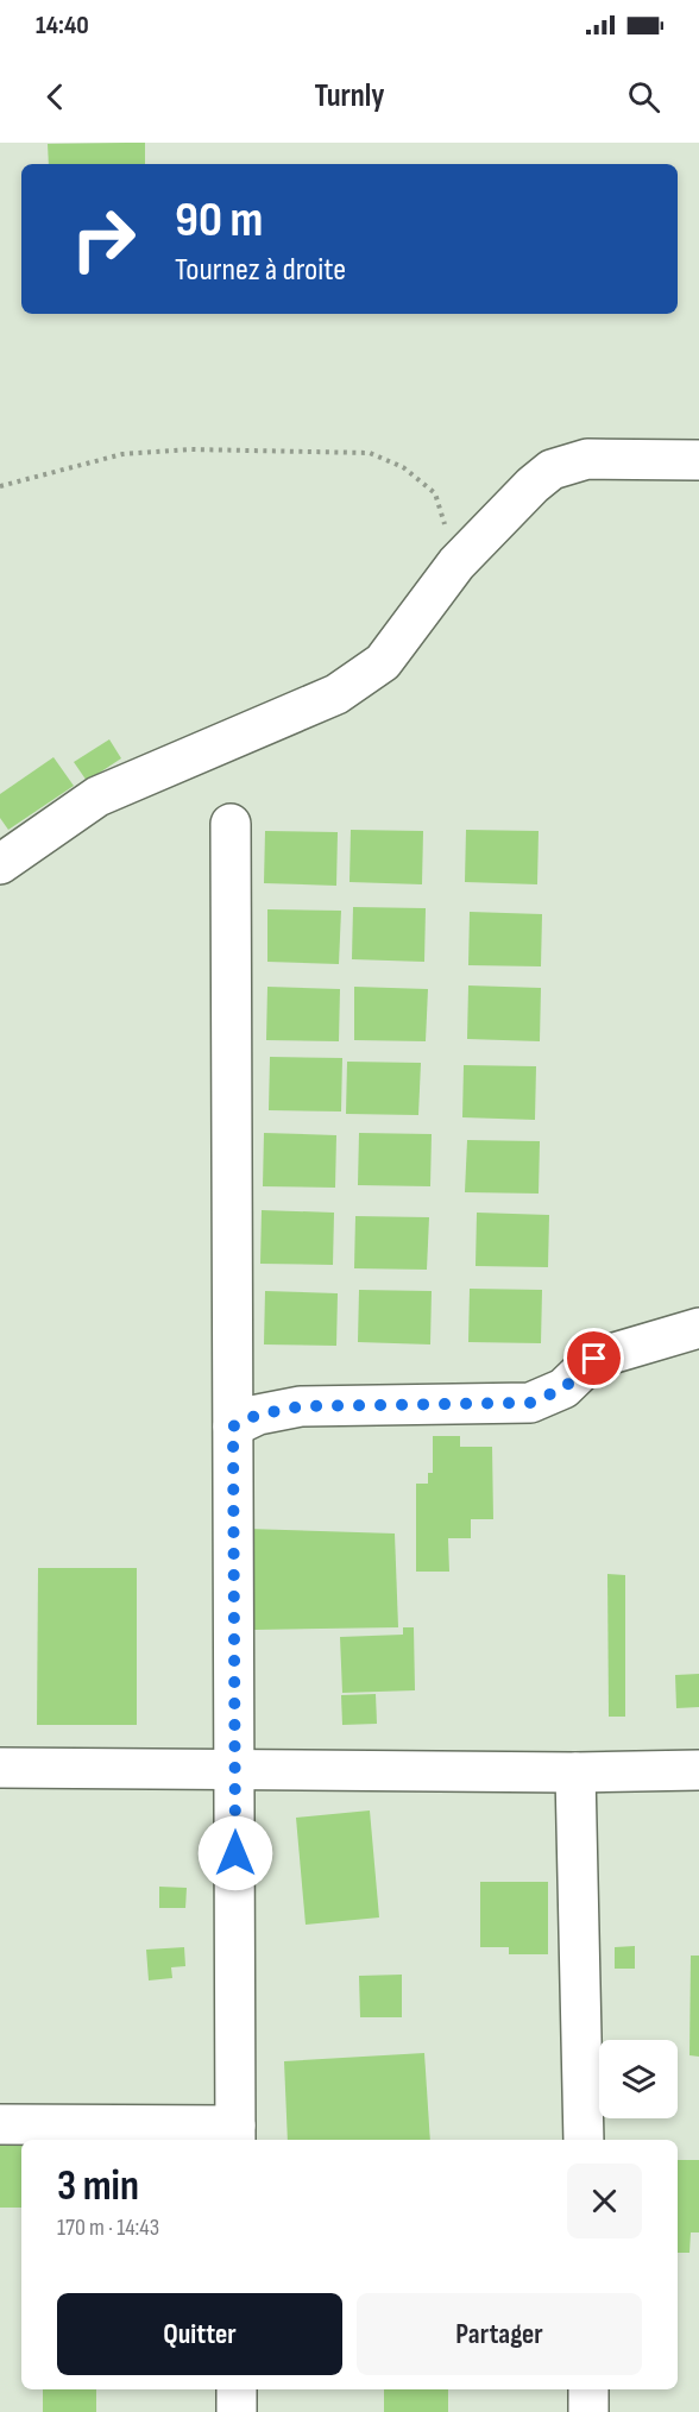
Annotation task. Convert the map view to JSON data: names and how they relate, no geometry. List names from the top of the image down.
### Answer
{
  "page": {
    "status": "14:40",
    "header": "Turnly",
    "turn": ["90 m", "Tournez à droite"],
    "heading": ["3 min", "170 m · 14:43"],
    "buttons": ["Quitter", "Partager"]
  }
}
